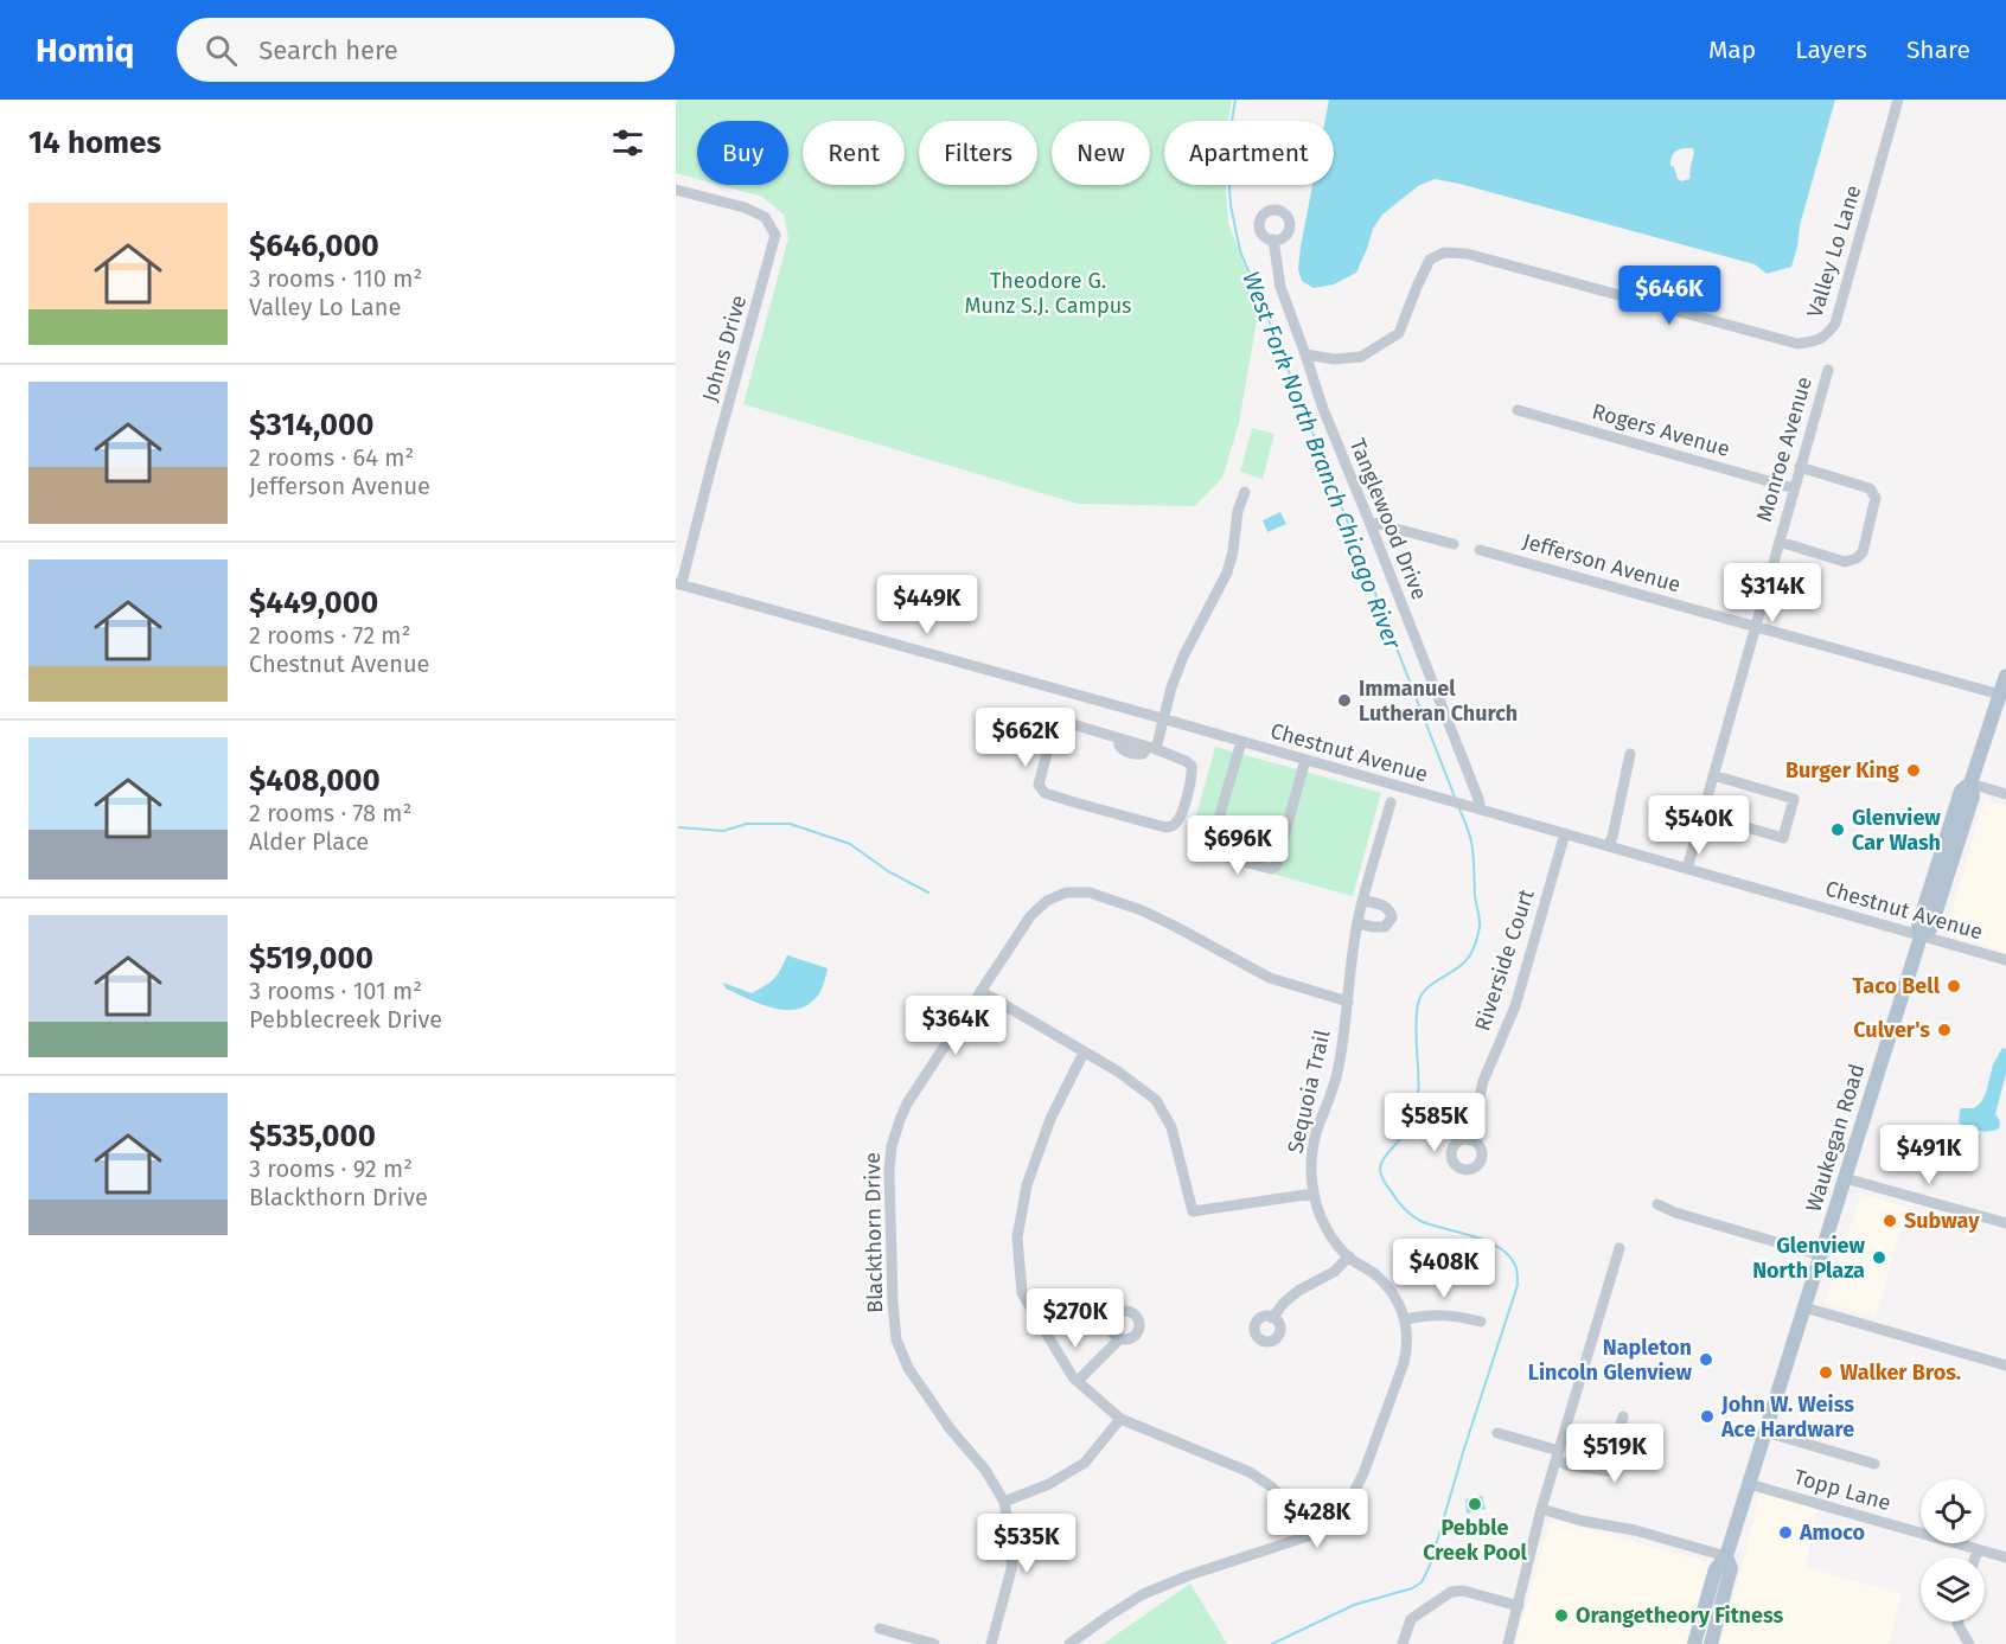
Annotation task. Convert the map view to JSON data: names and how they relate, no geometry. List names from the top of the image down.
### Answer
{
  "streets": {
    "main road": ["Waukegan Road"],
    "street": [
      "Valley Lo Lane",
      "Johns Drive",
      "Rogers Avenue",
      "Monroe Avenue",
      "Tanglewood Drive",
      "Jefferson Avenue",
      "Chestnut Avenue",
      "Riverside Court",
      "Sequoia Trail",
      "Blackthorn Drive",
      "Topp Lane"
    ]
  },
  "crossings": [
    ["Valley Lo Lane", "Tanglewood Drive"],
    ["Johns Drive", "Chestnut Avenue"],
    ["Rogers Avenue", "Monroe Avenue"],
    ["Monroe Avenue", "Jefferson Avenue"],
    ["Monroe Avenue", "Chestnut Avenue"],
    ["Tanglewood Drive", "Chestnut Avenue"],
    ["Jefferson Avenue", "Waukegan Road"],
    ["Chestnut Avenue", "Riverside Court"],
    ["Chestnut Avenue", "Waukegan Road"],
    ["Sequoia Trail", "Blackthorn Drive"],
    ["Waukegan Road", "Topp Lane"]
  ],
  "water": ["West Fork North Branch Chicago River"],
  "parks": ["Theodore G. Munz S.J. Campus"],
  "places": [
    "Immanuel Lutheran Church",
    "Burger King",
    "Glenview Car Wash",
    "Taco Bell",
    "Culver's",
    "Subway",
    "Glenview North Plaza",
    "Napleton Lincoln Glenview",
    "Walker Bros.",
    "John W. Weiss Ace Hardware",
    "Pebble Creek Pool",
    "Amoco",
    "Orangetheory Fitness"
  ],
  "page": {
    "header": "Homiq",
    "search": "Search here",
    "nav": ["Map", "Layers", "Share"],
    "heading": "14 homes",
    "chip": [
      "Buy",
      "Rent",
      "Filters",
      "New",
      "Apartment"
    ],
    "list": [
      {
        "name": "$646,000",
        "note": "3 rooms · 110 m² · Valley Lo Lane"
      },
      {
        "name": "$314,000",
        "note": "2 rooms · 64 m² · Jefferson Avenue"
      },
      {
        "name": "$449,000",
        "note": "2 rooms · 72 m² · Chestnut Avenue"
      },
      {
        "name": "$408,000",
        "note": "2 rooms · 78 m² · Alder Place"
      },
      {
        "name": "$519,000",
        "note": "3 rooms · 101 m² · Pebblecreek Drive"
      },
      {
        "name": "$535,000",
        "note": "3 rooms · 92 m² · Blackthorn Drive"
      }
    ],
    "price": [
      "$646K",
      "$314K",
      "$449K",
      "$662K",
      "$540K",
      "$696K",
      "$364K",
      "$585K",
      "$491K",
      "$408K",
      "$270K",
      "$519K",
      "$428K",
      "$535K"
    ]
  }
}
